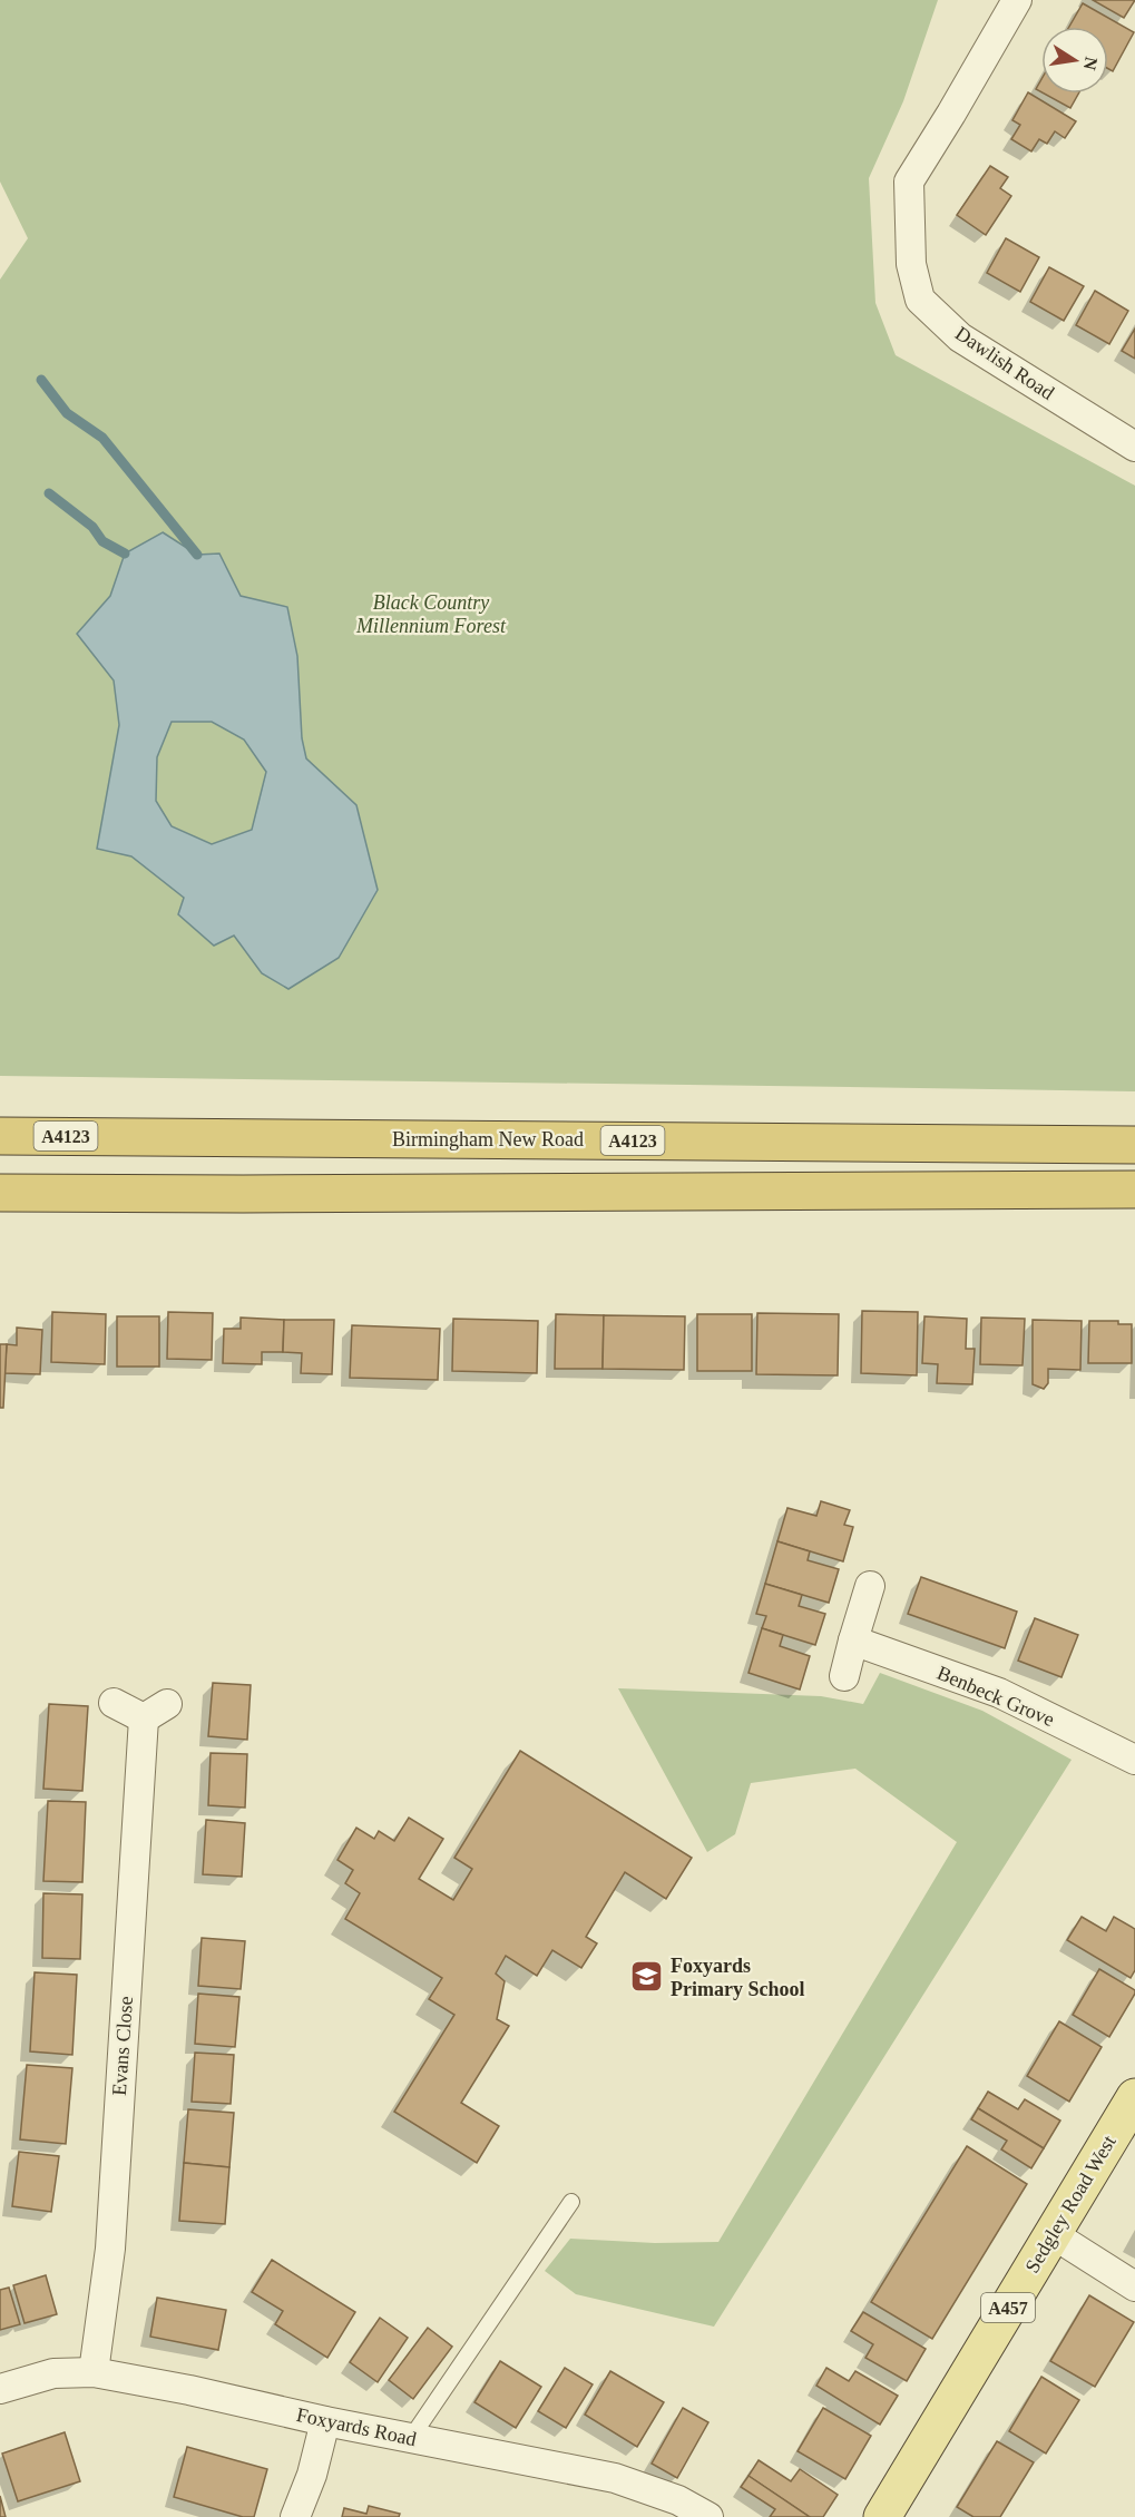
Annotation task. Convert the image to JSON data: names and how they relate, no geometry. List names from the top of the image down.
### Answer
{
  "streets": {
    "highway": ["A4123", "Birmingham New Road"],
    "main road": ["Sedgley Road West", "A457"],
    "street": [
      "Dawlish Road",
      "Benbeck Grove",
      "Evans Close",
      "Foxyards Road"
    ]
  },
  "crossings": [
    ["Evans Close", "Foxyards Road"]
  ],
  "parks": ["Black Country Millennium Forest"],
  "places": {
    "school or university": ["Foxyards Primary School"]
  },
  "north": "right"
}
